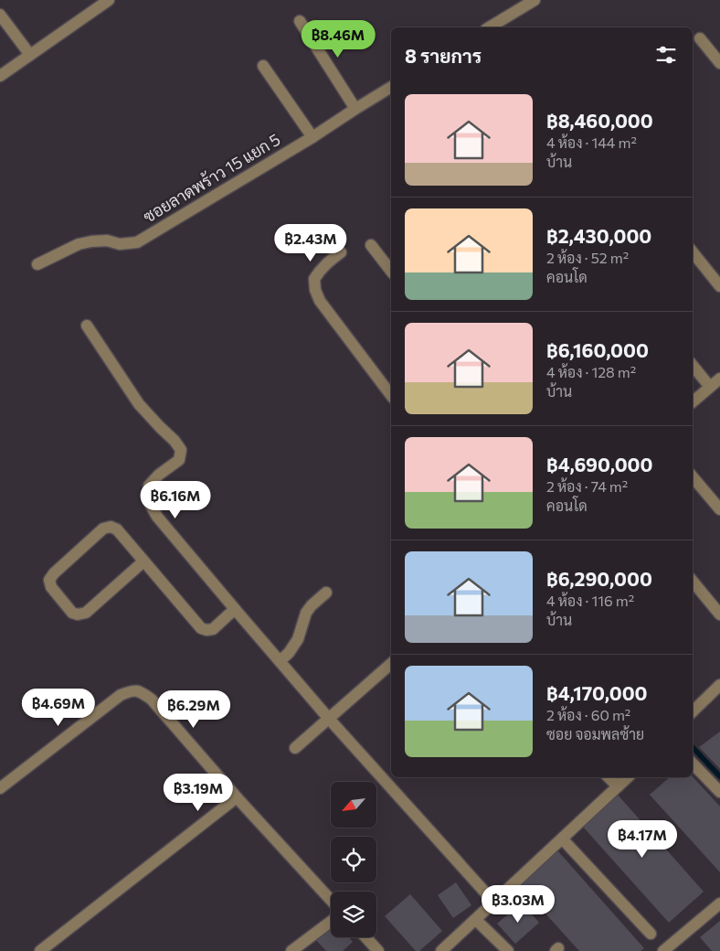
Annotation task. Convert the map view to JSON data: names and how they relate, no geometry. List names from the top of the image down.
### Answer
{
  "streets": {
    "street": ["ซอยลาดพร้าว 15 แยก 5"]
  },
  "north": "bottom left",
  "page": {
    "price": [
      "฿8.46M",
      "฿2.43M",
      "฿6.16M",
      "฿4.69M",
      "฿6.29M",
      "฿3.19M",
      "฿4.17M",
      "฿3.03M"
    ],
    "heading": "8 รายการ",
    "list": [
      {
        "name": "฿8,460,000",
        "note": "4 ห้อง · 144 m² · บ้าน"
      },
      {
        "name": "฿2,430,000",
        "note": "2 ห้อง · 52 m² · คอนโด"
      },
      {
        "name": "฿6,160,000",
        "note": "4 ห้อง · 128 m² · บ้าน"
      },
      {
        "name": "฿4,690,000",
        "note": "2 ห้อง · 74 m² · คอนโด"
      },
      {
        "name": "฿6,290,000",
        "note": "4 ห้อง · 116 m² · บ้าน"
      },
      {
        "name": "฿4,170,000",
        "note": "2 ห้อง · 60 m² · ซอย จอมพลซ้าย"
      }
    ]
  }
}
